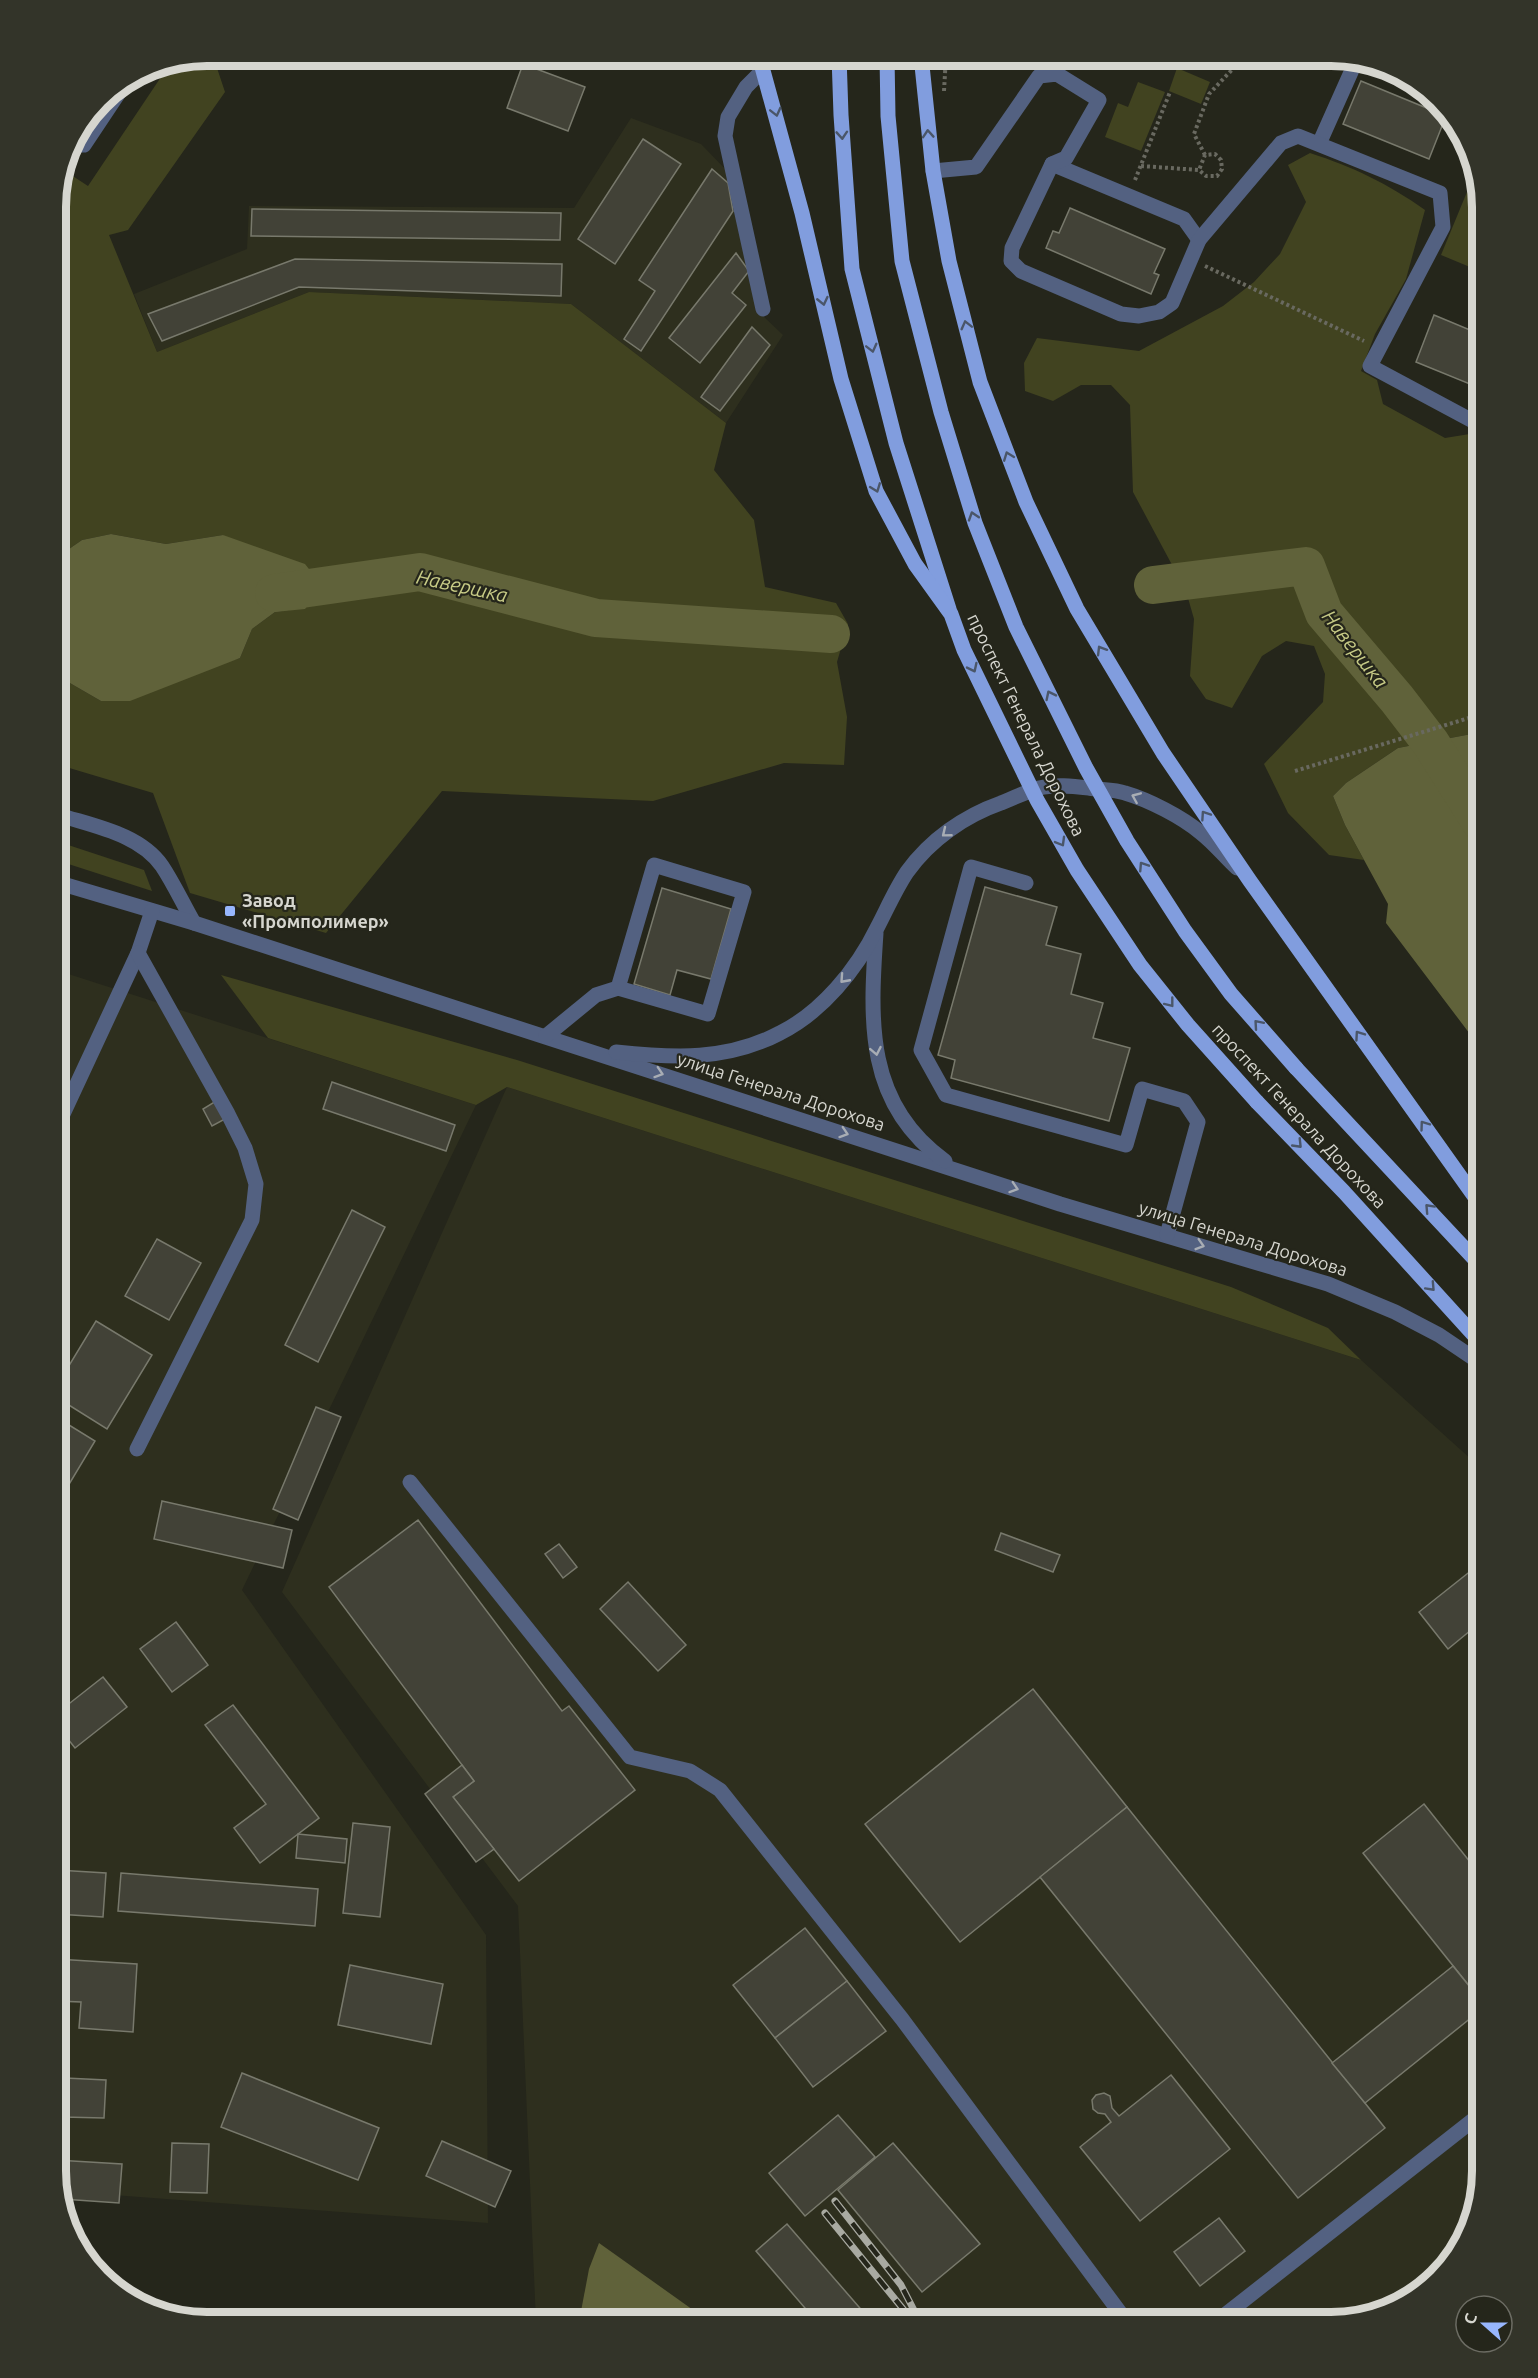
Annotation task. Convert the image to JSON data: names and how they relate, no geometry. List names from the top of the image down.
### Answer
{
  "streets": {
    "main road": ["проспект Генерала Дорохова"],
    "street": ["улица Генерала Дорохова"]
  },
  "one_way": ["улица Генерала Дорохова"],
  "water": ["Навершка"],
  "places": {
    "transit": ["Завод «Промполимер»"]
  },
  "north": "left"
}
